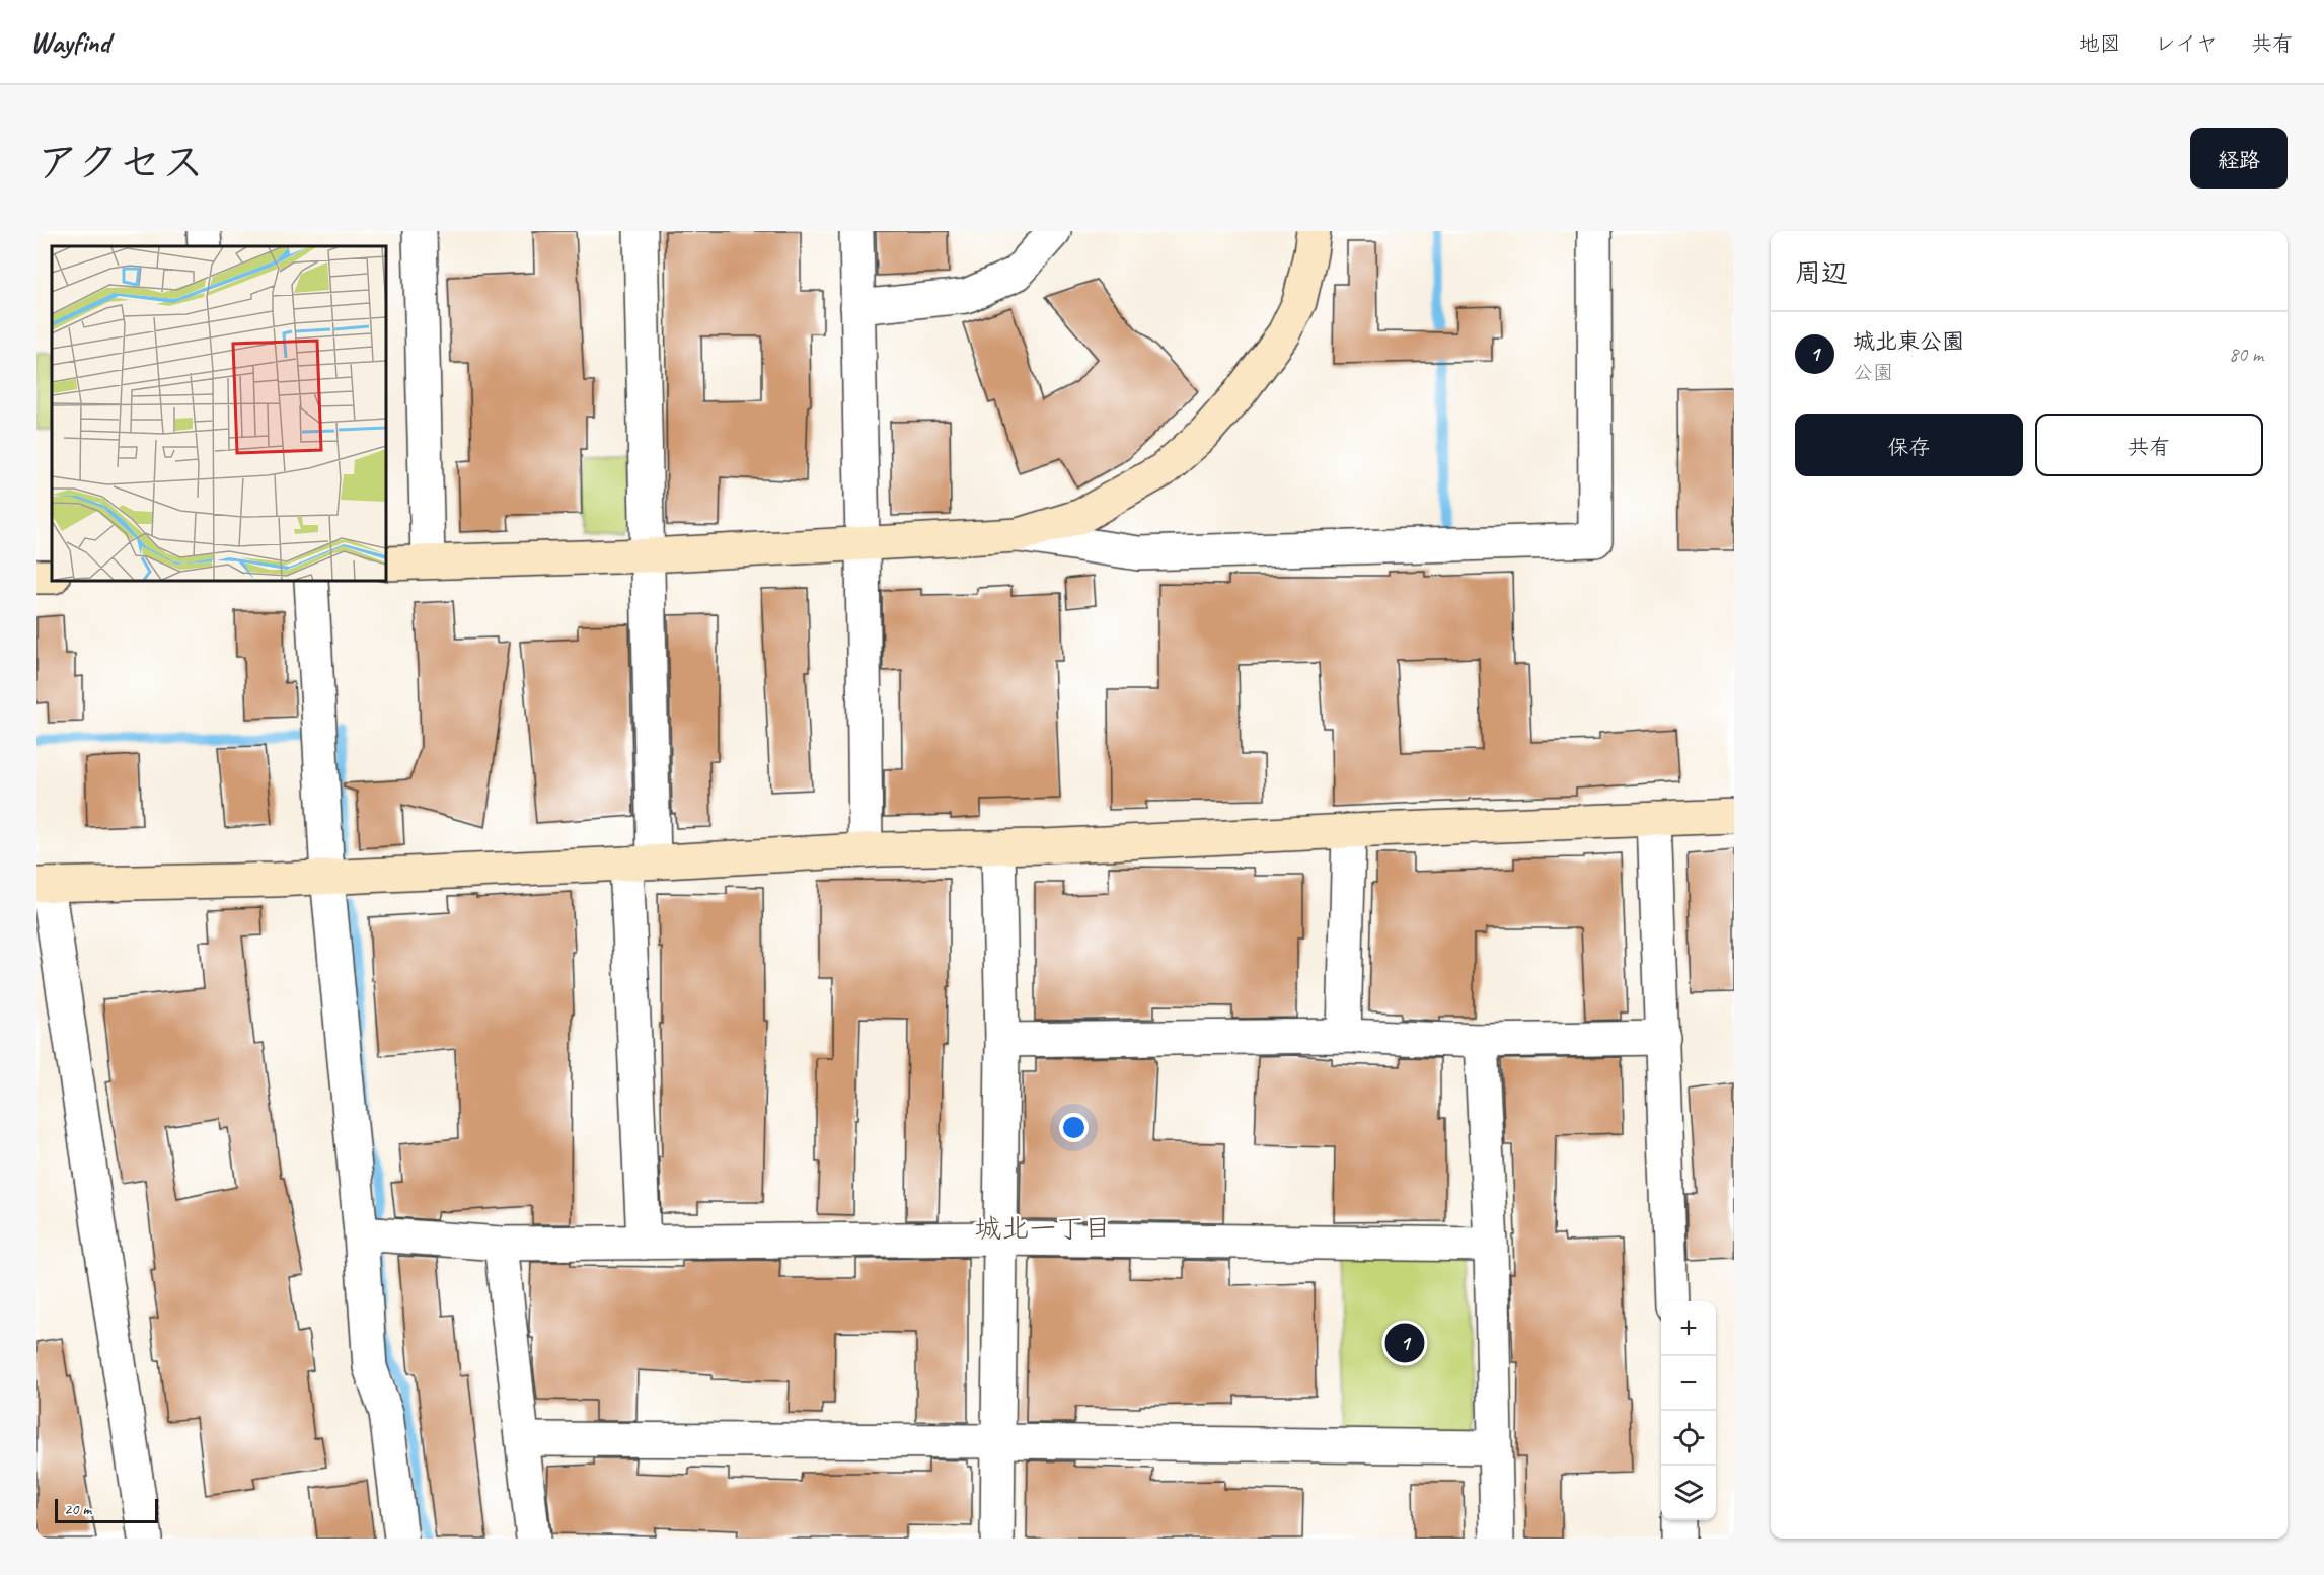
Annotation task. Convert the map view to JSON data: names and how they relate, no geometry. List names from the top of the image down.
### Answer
{
  "districts": ["城北一丁目"],
  "scale_bar": "20 m",
  "page": {
    "header": "Wayfind",
    "nav": ["地図", "レイヤ", "共有"],
    "title": "アクセス",
    "buttons": [
      "経路",
      ["保存", "共有"]
    ],
    "heading": "周辺",
    "list": [
      {
        "mark": "1",
        "name": "城北東公園",
        "note": "公園",
        "value": "80 m"
      }
    ],
    "map_buttons": ["+", "−"],
    "pins": "1",
    "scale": "20 m"
  }
}
